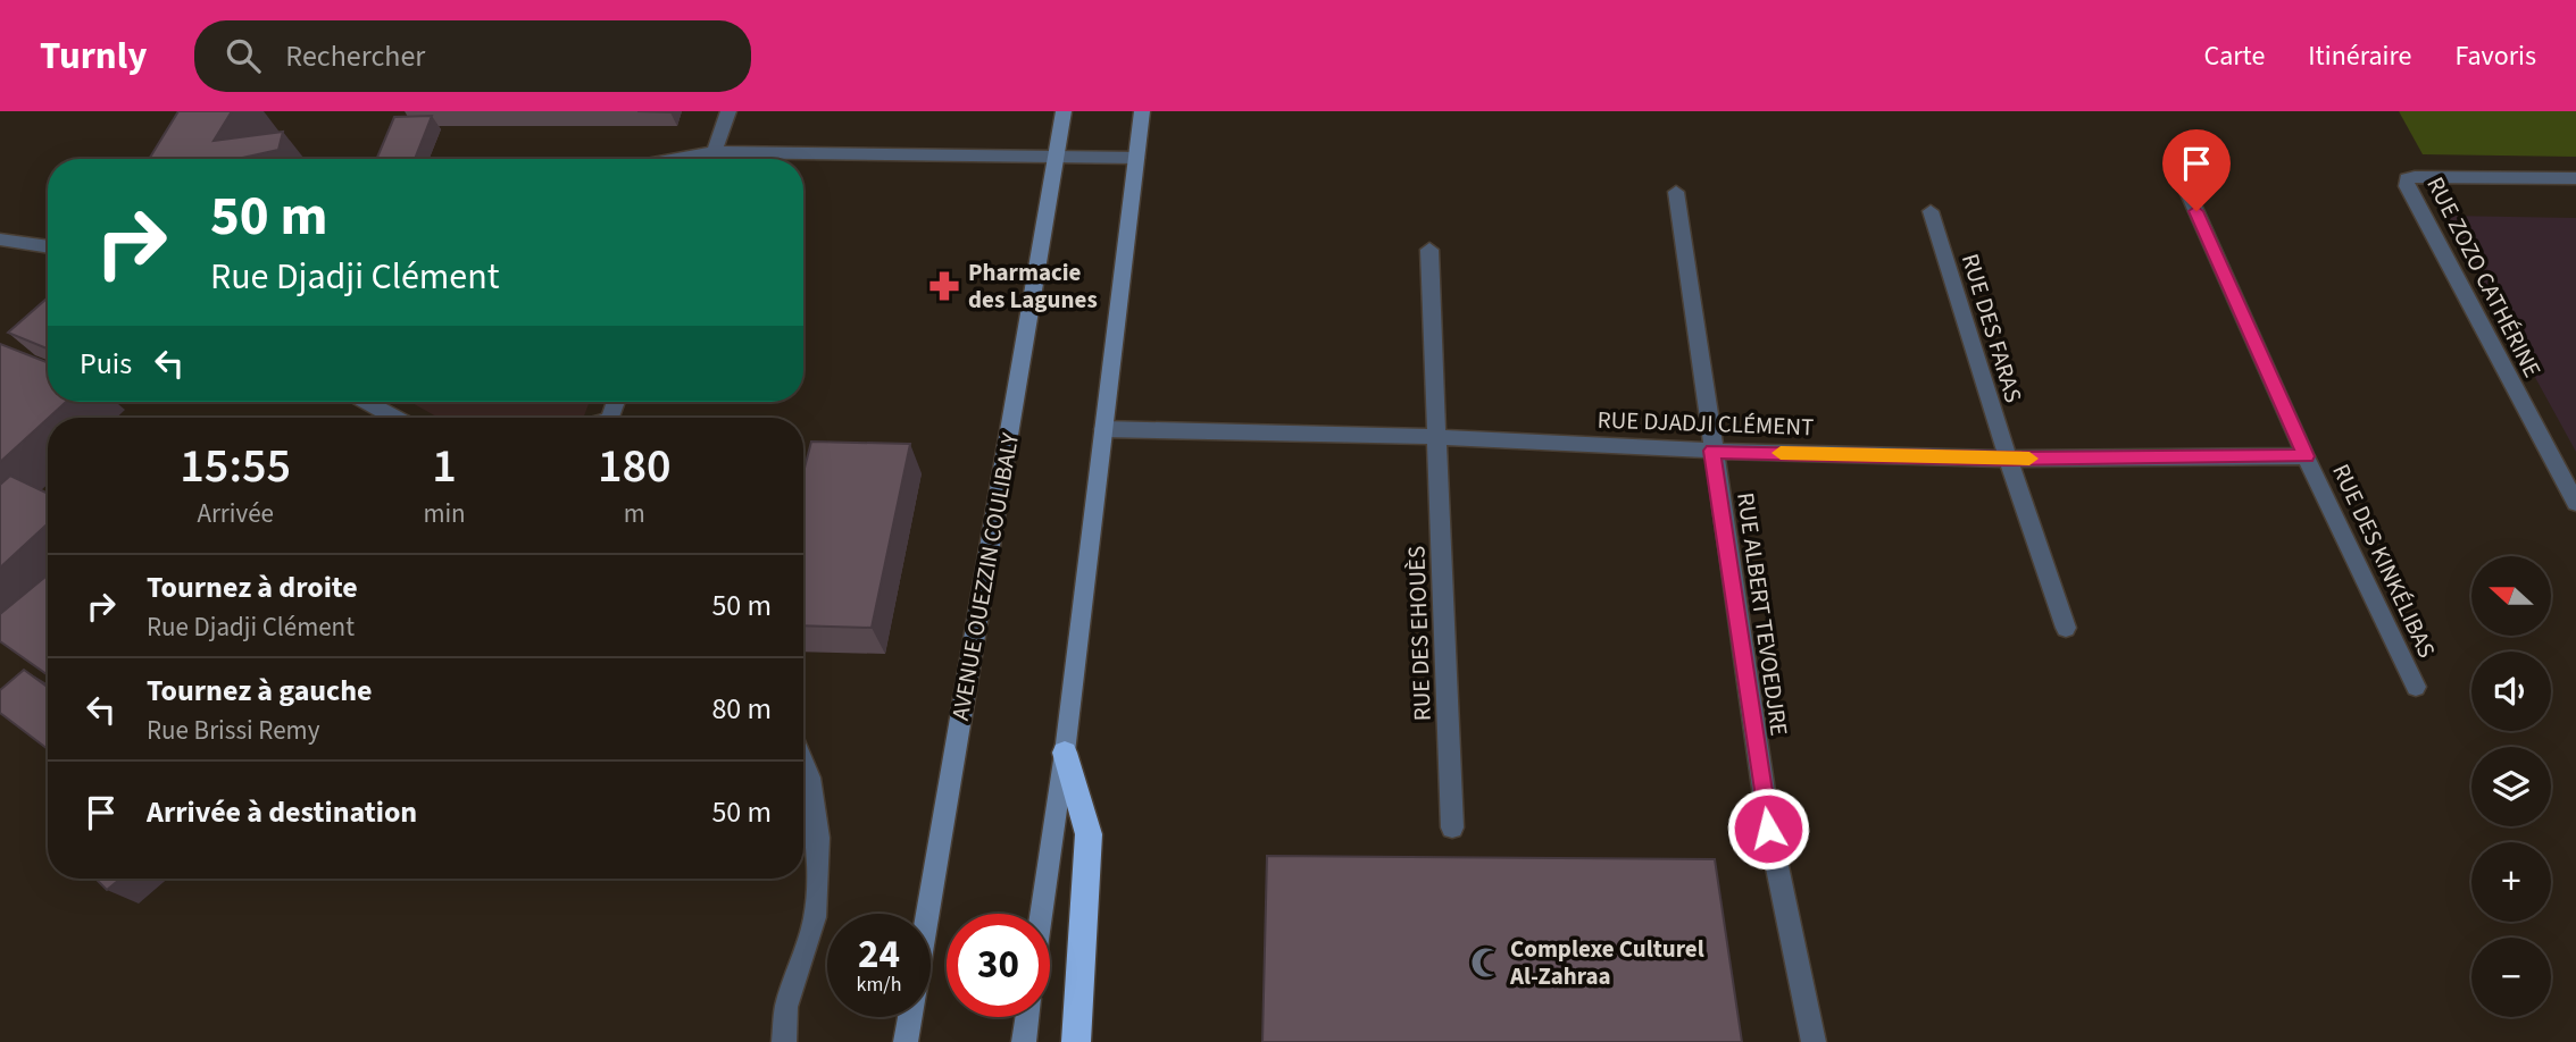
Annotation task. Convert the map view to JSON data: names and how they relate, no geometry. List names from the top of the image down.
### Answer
{
  "streets": {
    "street": [
      "RUE ZOZO CATHÉRINE",
      "RUE DES FARAS",
      "RUE DJADJI CLÉMENT",
      "RUE DES KINKÉLIBAS",
      "AVENUE OUEZZIN COULIBALY",
      "RUE ALBERT TEVOEDJRE",
      "RUE DES EHOUÈS"
    ]
  },
  "crossings": [
    ["RUE DES FARAS", "RUE DJADJI CLÉMENT"],
    ["RUE DJADJI CLÉMENT", "RUE DES KINKÉLIBAS"],
    ["RUE DJADJI CLÉMENT", "RUE ALBERT TEVOEDJRE"],
    ["RUE DJADJI CLÉMENT", "RUE DES EHOUÈS"]
  ],
  "places": {
    "pharmacy": ["Pharmacie des Lagunes"],
    "mosque": ["Complexe Culturel Al-Zahraa"]
  },
  "north": "left",
  "page": {
    "header": "Turnly",
    "search": "Rechercher",
    "nav": ["Carte", "Itinéraire", "Favoris"],
    "turn": ["50 m", "Rue Djadji Clément"],
    "then": "Puis",
    "eta": [
      "15:55",
      "Arrivée",
      "1",
      "min",
      "180",
      "m"
    ],
    "list": [
      {
        "name": "Tournez à droite",
        "note": "Rue Djadji Clément",
        "value": "50 m"
      },
      {
        "name": "Tournez à gauche",
        "note": "Rue Brissi Remy",
        "value": "80 m"
      },
      {
        "name": "Arrivée à destination",
        "value": "50 m"
      }
    ],
    "map_buttons": ["+", "−"],
    "speed": "24 km/h",
    "limit": "30"
  }
}
